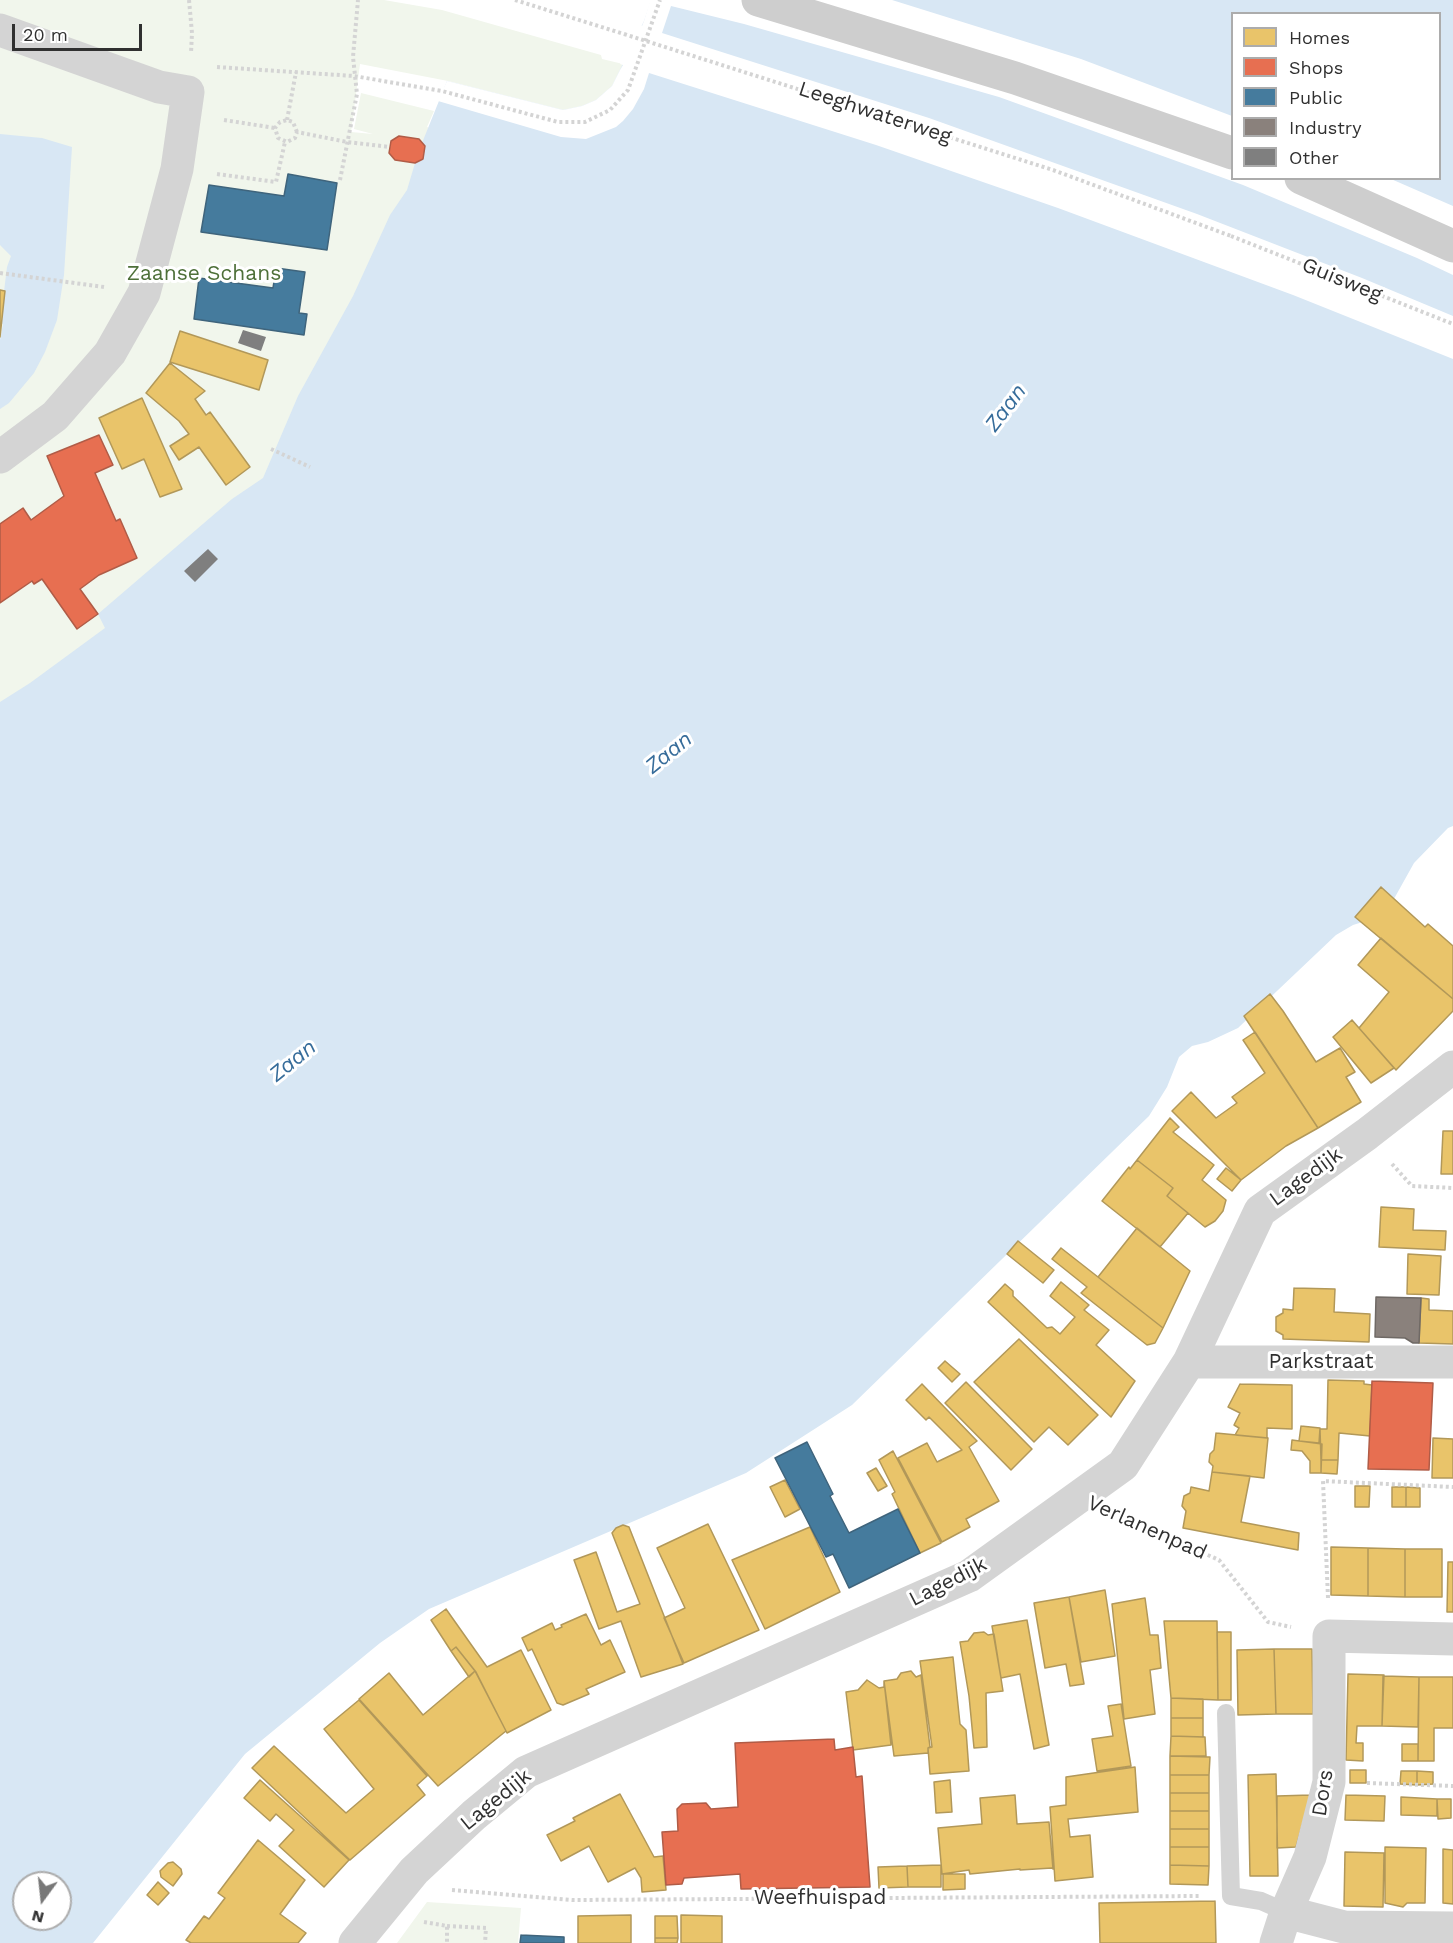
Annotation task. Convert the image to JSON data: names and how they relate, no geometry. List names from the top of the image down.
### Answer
{
  "streets": {
    "street": ["Lagedijk", "Parkstraat", "Dors"],
    "path": [
      "Leeghwaterweg",
      "Guisweg",
      "Verlanenpad",
      "Weefhuispad"
    ]
  },
  "crossings": [
    ["Leeghwaterweg", "Guisweg"],
    ["Lagedijk", "Parkstraat"],
    ["Lagedijk", "Verlanenpad"],
    ["Lagedijk", "Weefhuispad"],
    ["Verlanenpad", "Dors"]
  ],
  "water": ["Zaan"],
  "parks": ["Zaanse Schans"],
  "legend": [
    "Homes",
    "Shops",
    "Public",
    "Industry",
    "Other"
  ],
  "scale_bar": "20 m",
  "north": "bottom"
}
